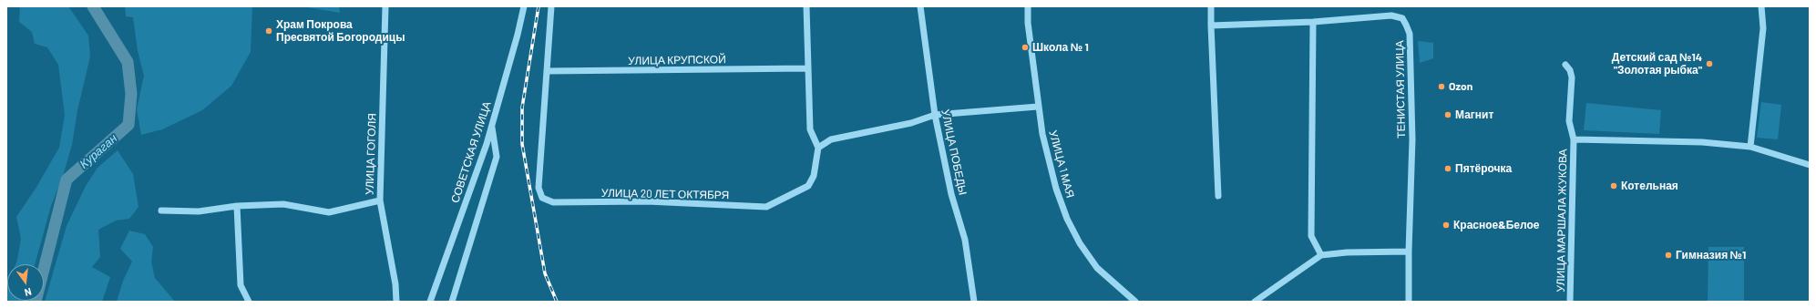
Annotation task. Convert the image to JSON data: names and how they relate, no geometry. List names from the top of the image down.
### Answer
{
  "streets": {
    "street": [
      "УЛИЦА КРУПСКОЙ",
      "ТЕНИСТАЯ УЛИЦА",
      "СОВЕТСКАЯ УЛИЦА",
      "УЛИЦА ПОБЕДЫ",
      "УЛИЦА ГОГОЛЯ",
      "УЛИЦА 1 МАЯ",
      "УЛИЦА 20 ЛЕТ ОКТЯБРЯ",
      "УЛИЦА МАРШАЛА ЖУКОВА"
    ]
  },
  "crossings": [
    ["УЛИЦА КРУПСКОЙ", "УЛИЦА 20 ЛЕТ ОКТЯБРЯ"]
  ],
  "water": ["Кураган"],
  "places": [
    "Храм Покрова Пресвятой Богородицы",
    "Школа № 1",
    "Детский сад №14 \"Золотая рыбка\"",
    "Ozon",
    "Магнит",
    "Пятёрочка",
    "Котельная",
    "Красное&Белое",
    "Гимназия №1"
  ],
  "north": "bottom"
}
